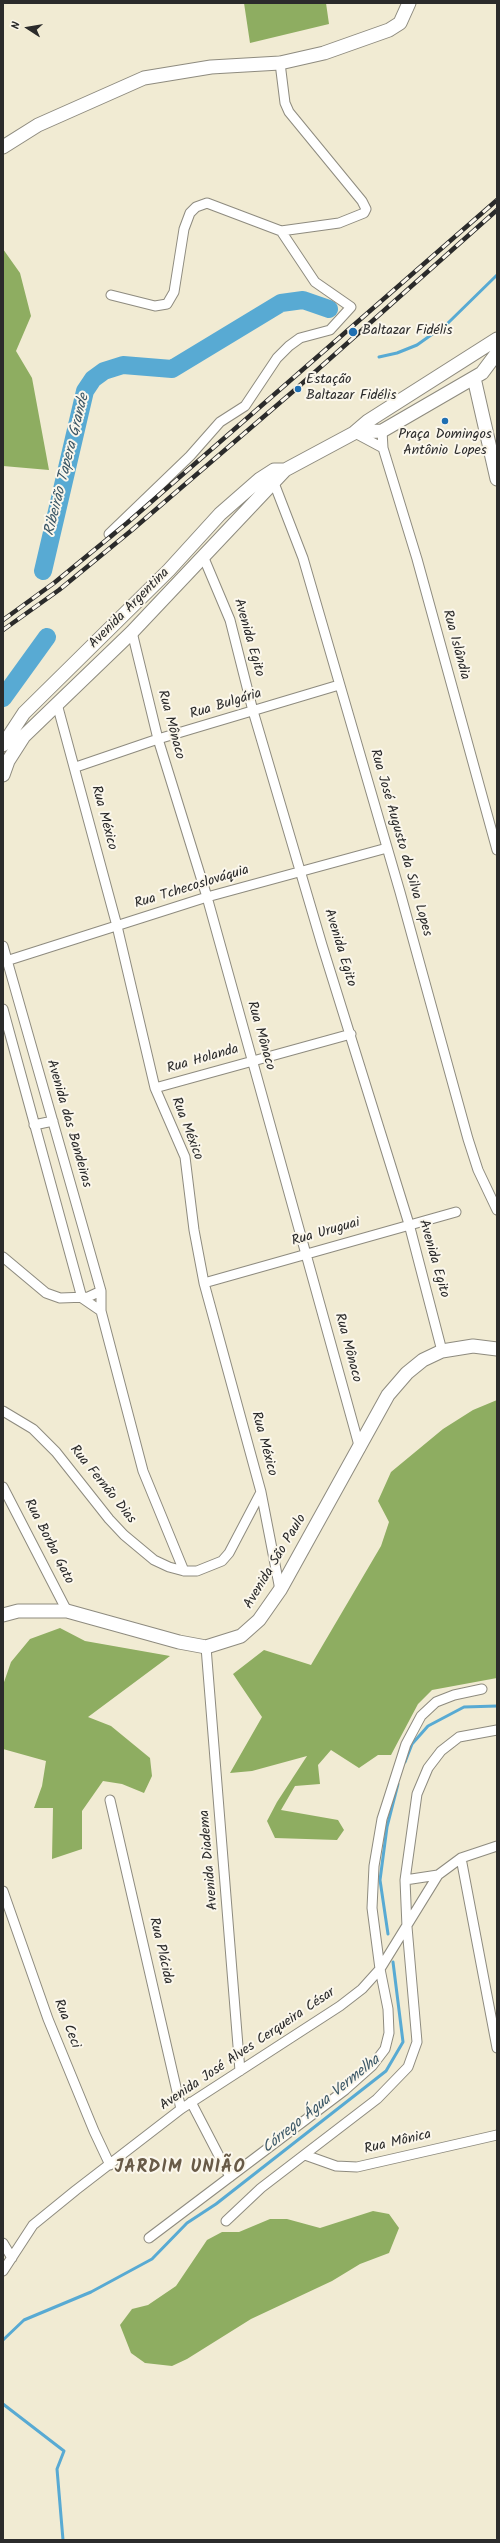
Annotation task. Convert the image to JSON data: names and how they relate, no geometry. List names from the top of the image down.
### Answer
{
  "streets": {
    "street": [
      "Avenida Argentina",
      "Avenida Egito",
      "Rua Islândia",
      "Rua Bulgária",
      "Rua Mônaco",
      "Rua México",
      "Rua José Augusto da Silva Lopes",
      "Rua Tchecoslováquia",
      "Rua Holanda",
      "Avenida das Bandeiras",
      "Rua Uruguai",
      "Rua Fernão Dias",
      "Rua Borba Gato",
      "Avenida São Paulo",
      "Avenida Diadema",
      "Rua Plácida",
      "Rua Ceci",
      "Avenida José Alves Cerqueira César",
      "Rua Mônica"
    ]
  },
  "crossings": [
    ["Avenida Argentina", "Avenida Egito"],
    ["Avenida Argentina", "Rua Mônaco"],
    ["Avenida Argentina", "Rua México"],
    ["Avenida Argentina", "Rua José Augusto da Silva Lopes"],
    ["Avenida Egito", "Rua Bulgária"],
    ["Avenida Egito", "Rua Tchecoslováquia"],
    ["Avenida Egito", "Rua Holanda"],
    ["Avenida Egito", "Rua Uruguai"],
    ["Avenida Egito", "Avenida São Paulo"],
    ["Rua Bulgária", "Rua Mônaco"],
    ["Rua Bulgária", "Rua México"],
    ["Rua Bulgária", "Rua José Augusto da Silva Lopes"],
    ["Rua Mônaco", "Rua Tchecoslováquia"],
    ["Rua Mônaco", "Rua Holanda"],
    ["Rua Mônaco", "Rua Uruguai"],
    ["Rua Mônaco", "Avenida São Paulo"],
    ["Rua México", "Rua Tchecoslováquia"],
    ["Rua México", "Rua Holanda"],
    ["Rua México", "Rua Uruguai"],
    ["Rua México", "Avenida São Paulo"],
    ["Rua José Augusto da Silva Lopes", "Rua Tchecoslováquia"],
    ["Rua Tchecoslováquia", "Avenida das Bandeiras"],
    ["Avenida das Bandeiras", "Rua Fernão Dias"],
    ["Rua Borba Gato", "Avenida São Paulo"],
    ["Avenida São Paulo", "Avenida Diadema"],
    ["Avenida Diadema", "Avenida José Alves Cerqueira César"],
    ["Rua Plácida", "Avenida José Alves Cerqueira César"],
    ["Rua Ceci", "Avenida José Alves Cerqueira César"]
  ],
  "districts": ["JARDIM UNIÃO"],
  "water": ["Ribeirão Tapera Grande", "Córrego Água Vermelha"],
  "places": ["Baltazar Fidélis", "Estação Baltazar Fidélis", "Praça Domingos Antônio Lopes"],
  "north": "left"
}
